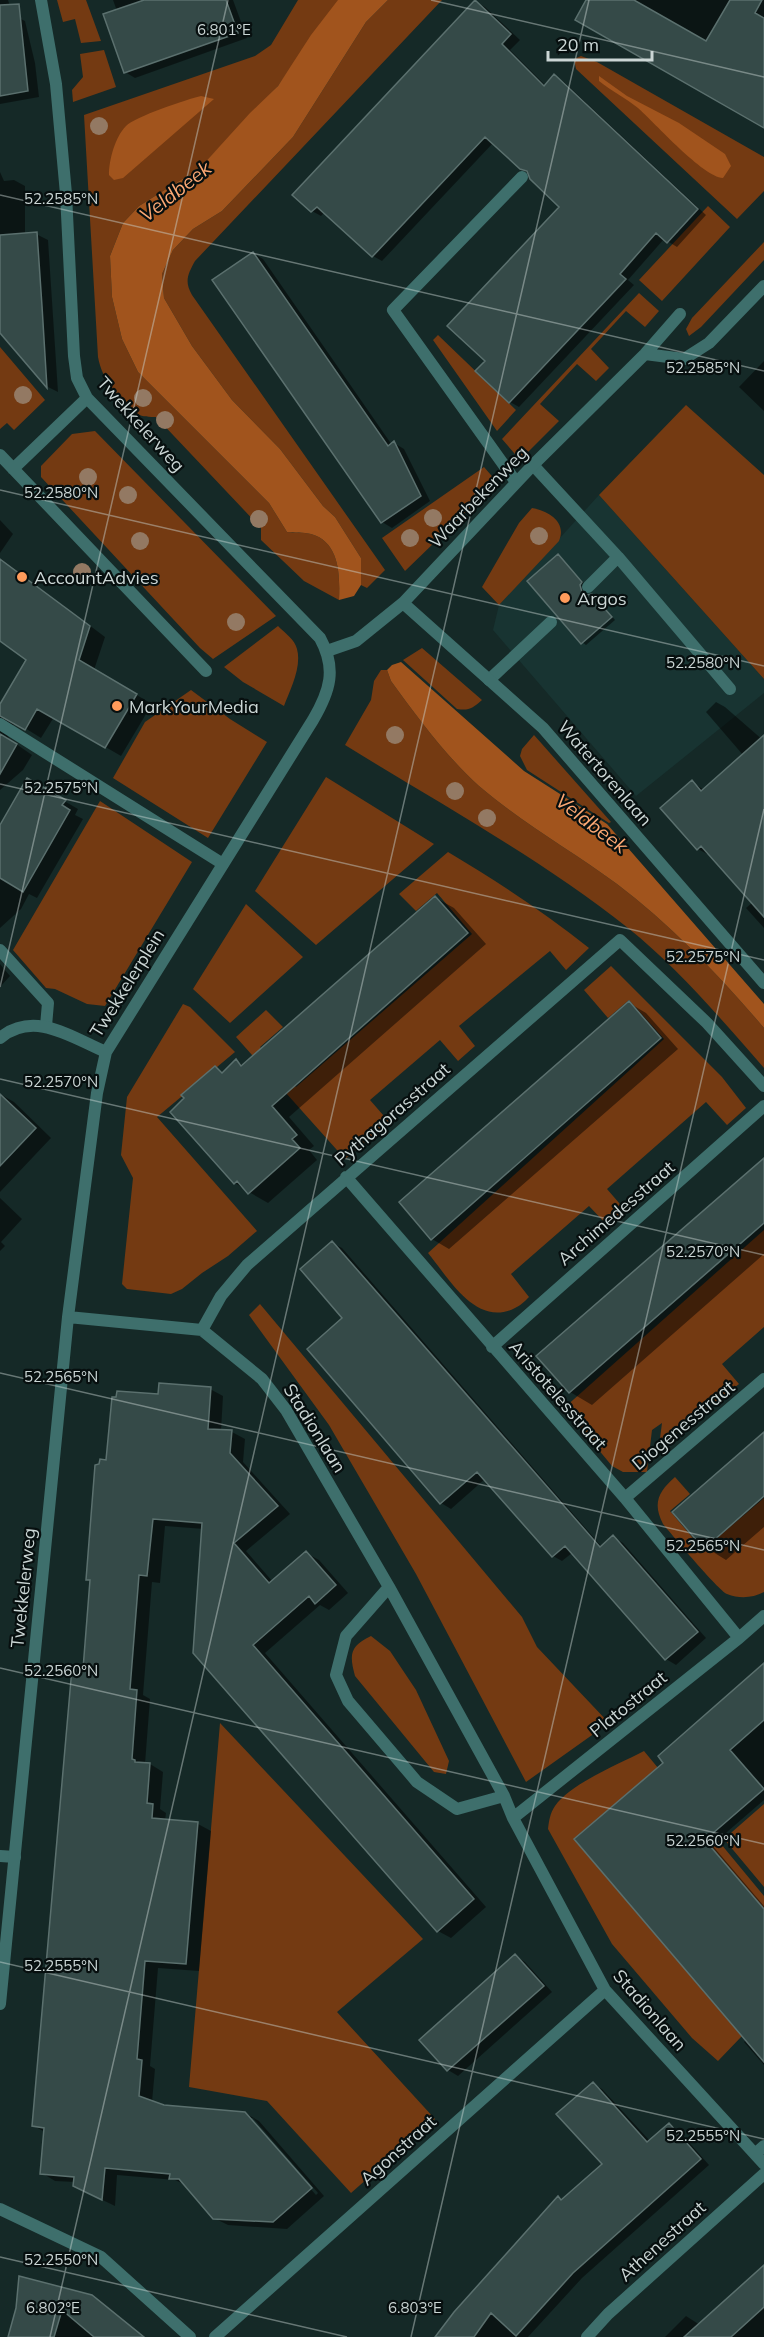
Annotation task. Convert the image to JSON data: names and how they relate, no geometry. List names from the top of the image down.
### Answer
{
  "streets": {
    "street": [
      "Twekkelerweg",
      "Waarbekenweg",
      "Watertorenlaan",
      "Twekkelerplein",
      "Pythagorasstraat",
      "Archimedesstraat",
      "Aristotelesstraat",
      "Diogenesstraat",
      "Stadionlaan",
      "Platostraat",
      "Agonstraat",
      "Athenestraat"
    ]
  },
  "crossings": [
    ["Twekkelerweg", "Waarbekenweg"],
    ["Twekkelerweg", "Twekkelerplein"],
    ["Waarbekenweg", "Watertorenlaan"],
    ["Waarbekenweg", "Twekkelerplein"],
    ["Pythagorasstraat", "Aristotelesstraat"],
    ["Pythagorasstraat", "Stadionlaan"],
    ["Archimedesstraat", "Aristotelesstraat"],
    ["Aristotelesstraat", "Diogenesstraat"],
    ["Aristotelesstraat", "Platostraat"],
    ["Stadionlaan", "Platostraat"],
    ["Stadionlaan", "Agonstraat"]
  ],
  "water": ["Veldbeek"],
  "places": ["AccountAdvies", "Argos", "MarkYourMedia"],
  "scale_bar": "20 m",
  "coordinates": [
    "6.801°E",
    "52.2585°N",
    "52.2580°N",
    "52.2575°N",
    "52.2570°N",
    "52.2565°N",
    "52.2560°N",
    "52.2555°N",
    "52.2550°N",
    "6.802°E",
    "6.803°E"
  ]
}
